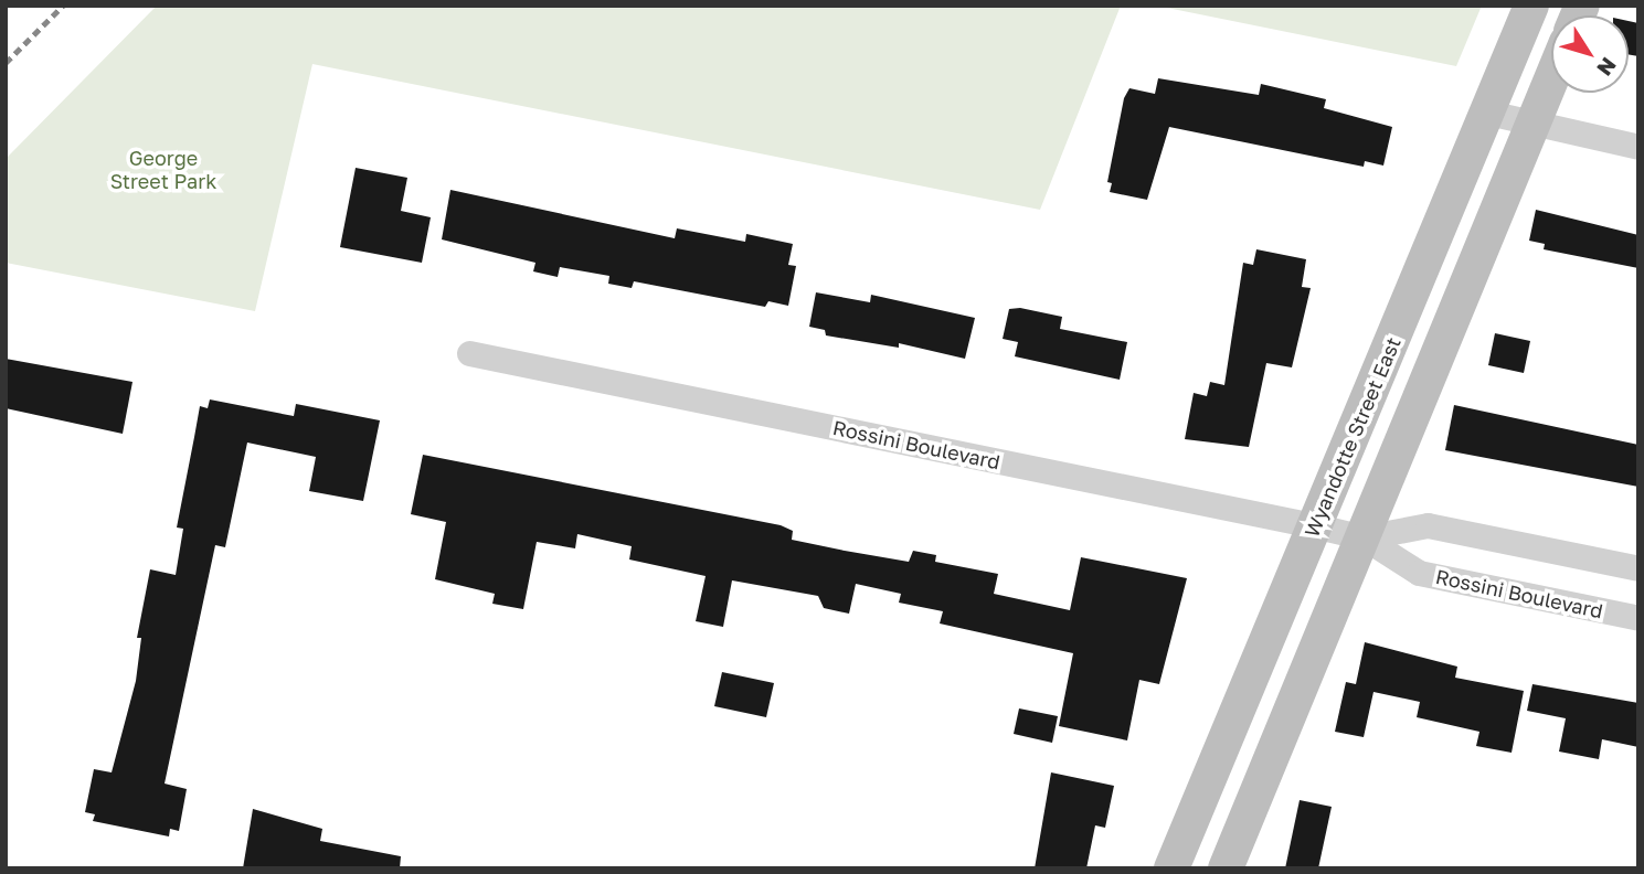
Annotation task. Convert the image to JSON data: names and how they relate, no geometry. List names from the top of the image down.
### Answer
{
  "streets": {
    "main road": ["Wyandotte Street East"],
    "street": ["Rossini Boulevard"]
  },
  "crossings": [
    ["Wyandotte Street East", "Rossini Boulevard"]
  ],
  "parks": ["George Street Park"],
  "north": "bottom right"
}
